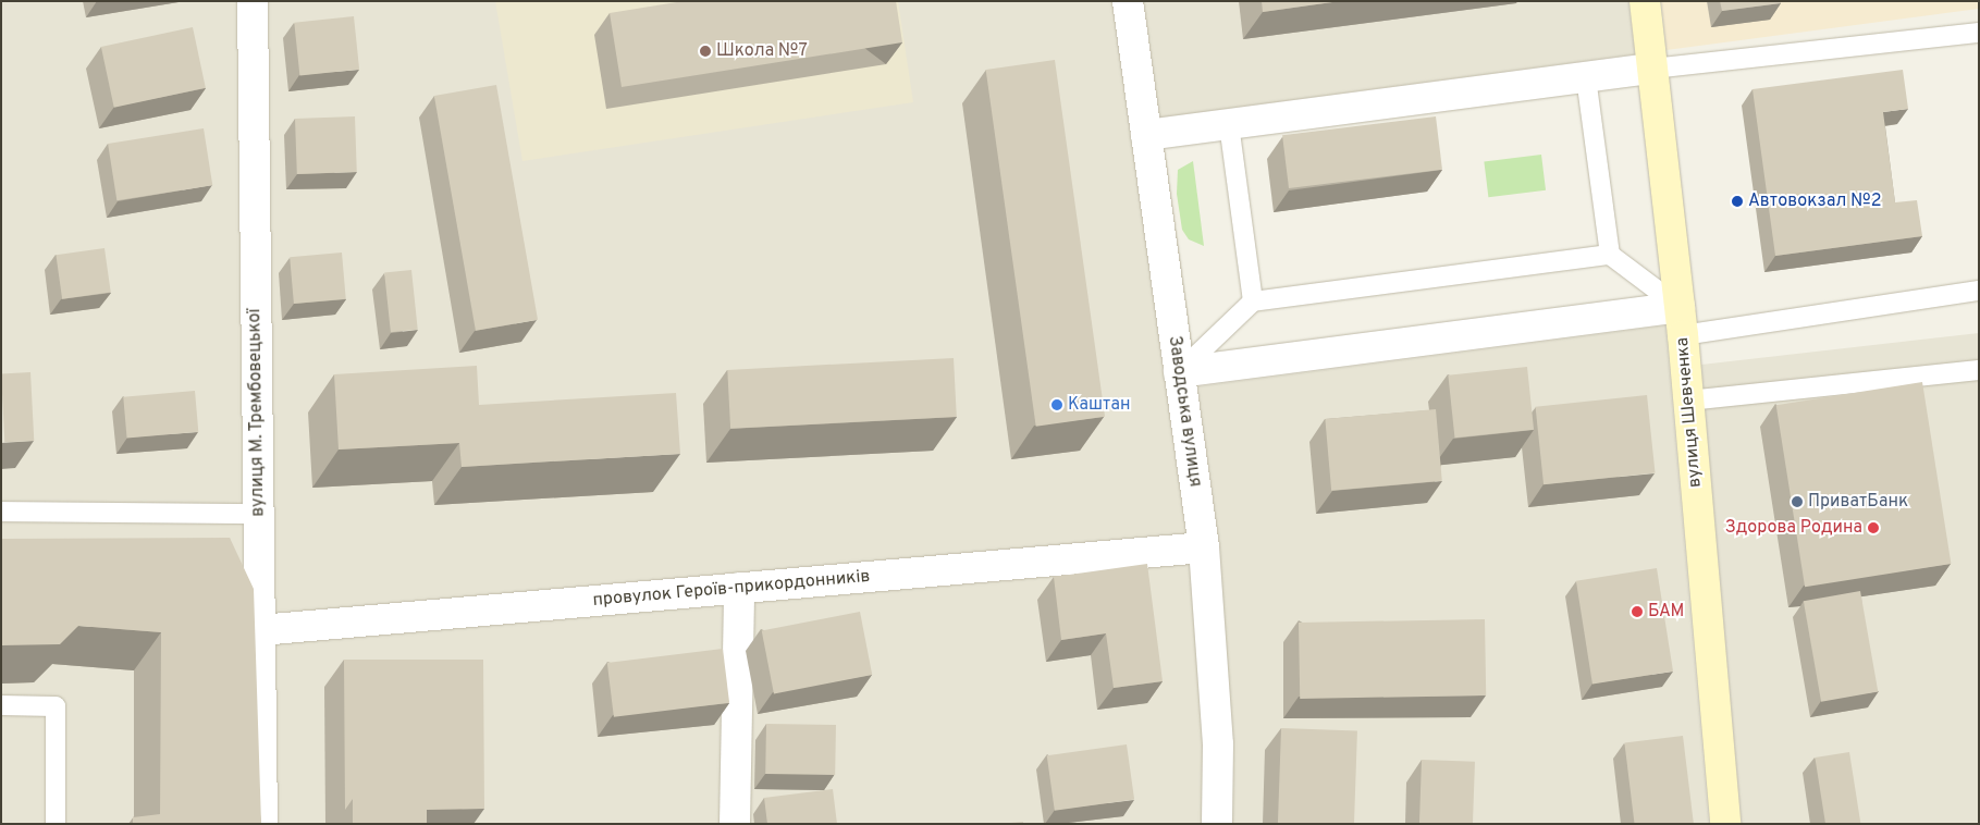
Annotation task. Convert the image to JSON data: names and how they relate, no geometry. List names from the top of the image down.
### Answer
{
  "streets": {
    "street": [
      "Заводська вулиця",
      "вулиця М. Трембовецької",
      "вулиця Шевченка",
      "провулок Героїв-прикордонників"
    ]
  },
  "crossings": [
    ["Заводська вулиця", "провулок Героїв-прикордонників"],
    ["вулиця М. Трембовецької", "провулок Героїв-прикордонників"]
  ],
  "places": [
    "Школа №7",
    "Автовокзал №2",
    "Каштан",
    "ПриватБанк",
    "Здорова Родина",
    "БАМ"
  ]
}
